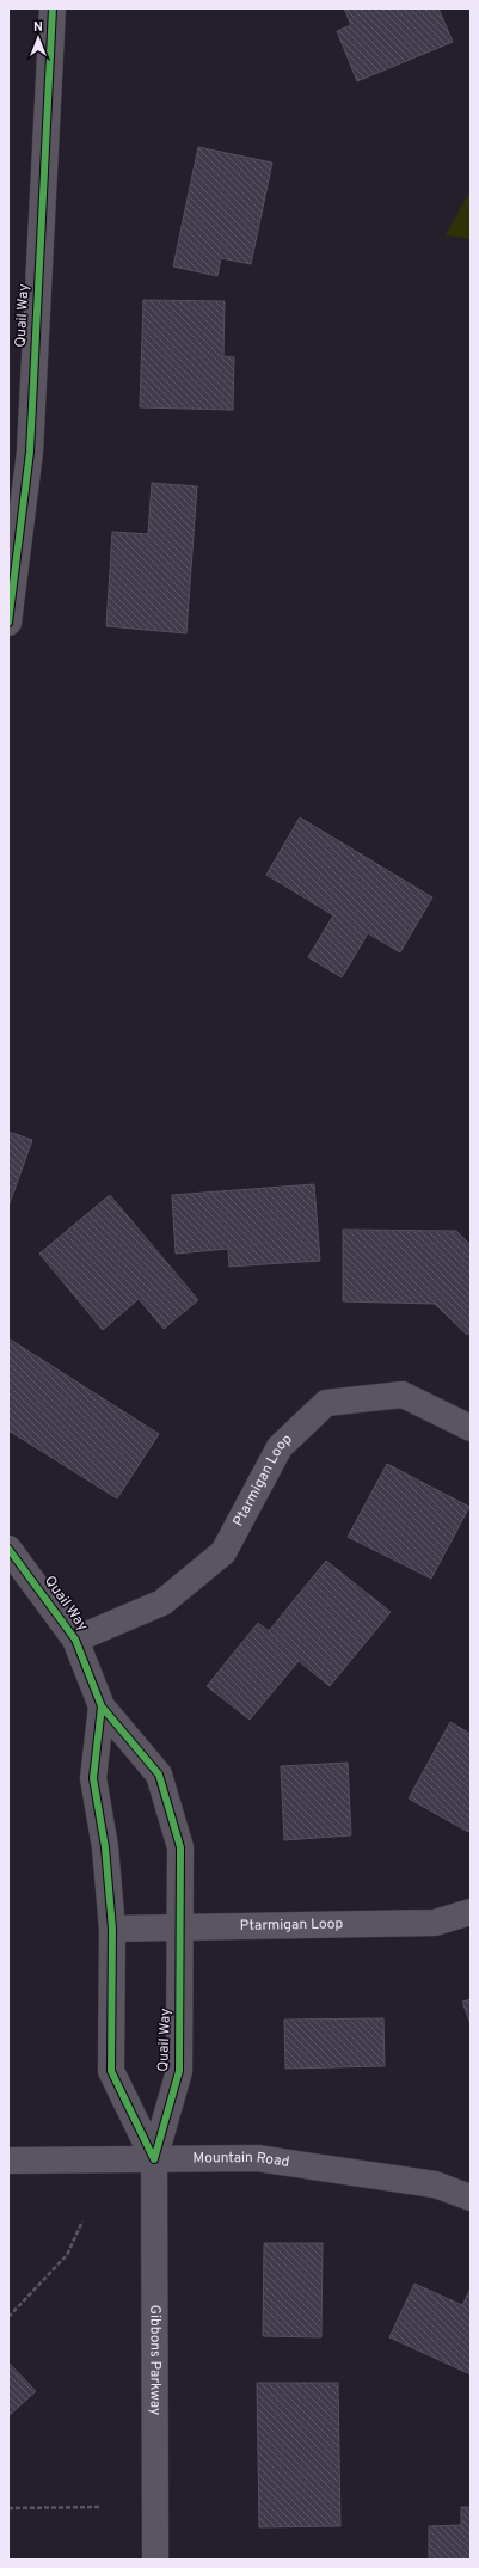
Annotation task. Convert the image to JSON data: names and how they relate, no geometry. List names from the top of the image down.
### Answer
{
  "streets": {
    "street": [
      "Quail Way",
      "Ptarmigan Loop",
      "Mountain Road",
      "Gibbons Parkway"
    ]
  },
  "crossings": [
    ["Quail Way", "Ptarmigan Loop"],
    ["Quail Way", "Mountain Road"],
    ["Quail Way", "Gibbons Parkway"],
    ["Mountain Road", "Gibbons Parkway"]
  ],
  "north": "top"
}
